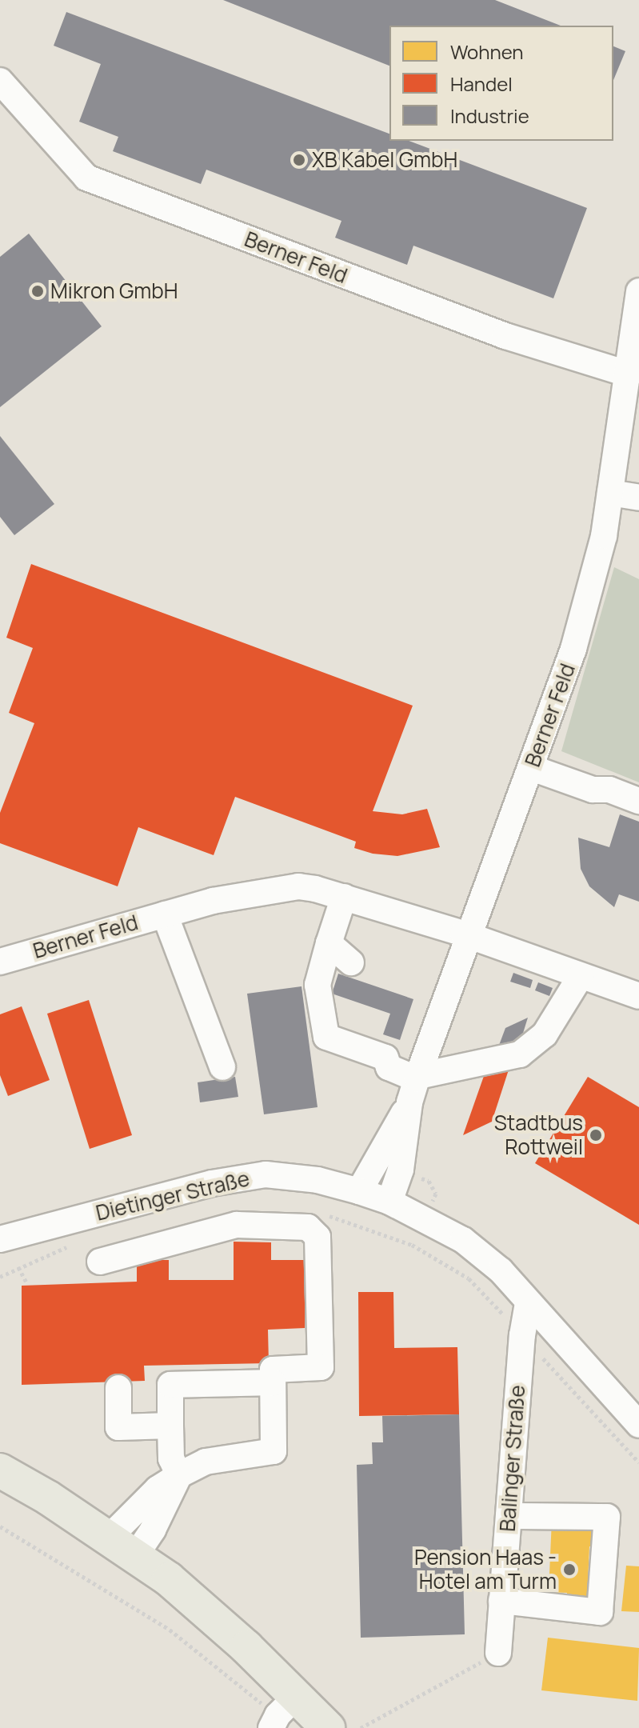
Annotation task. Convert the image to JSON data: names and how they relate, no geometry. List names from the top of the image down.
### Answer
{
  "streets": {
    "street": ["Berner Feld", "Dietinger Straße", "Balinger Straße"]
  },
  "crossings": [
    ["Berner Feld", "Dietinger Straße"],
    ["Dietinger Straße", "Balinger Straße"]
  ],
  "places": [
    "XB Kabel GmbH",
    "Mikron GmbH",
    "Stadtbus Rottweil",
    "Pension Haas - Hotel am Turm"
  ],
  "legend": ["Wohnen", "Handel", "Industrie"]
}
